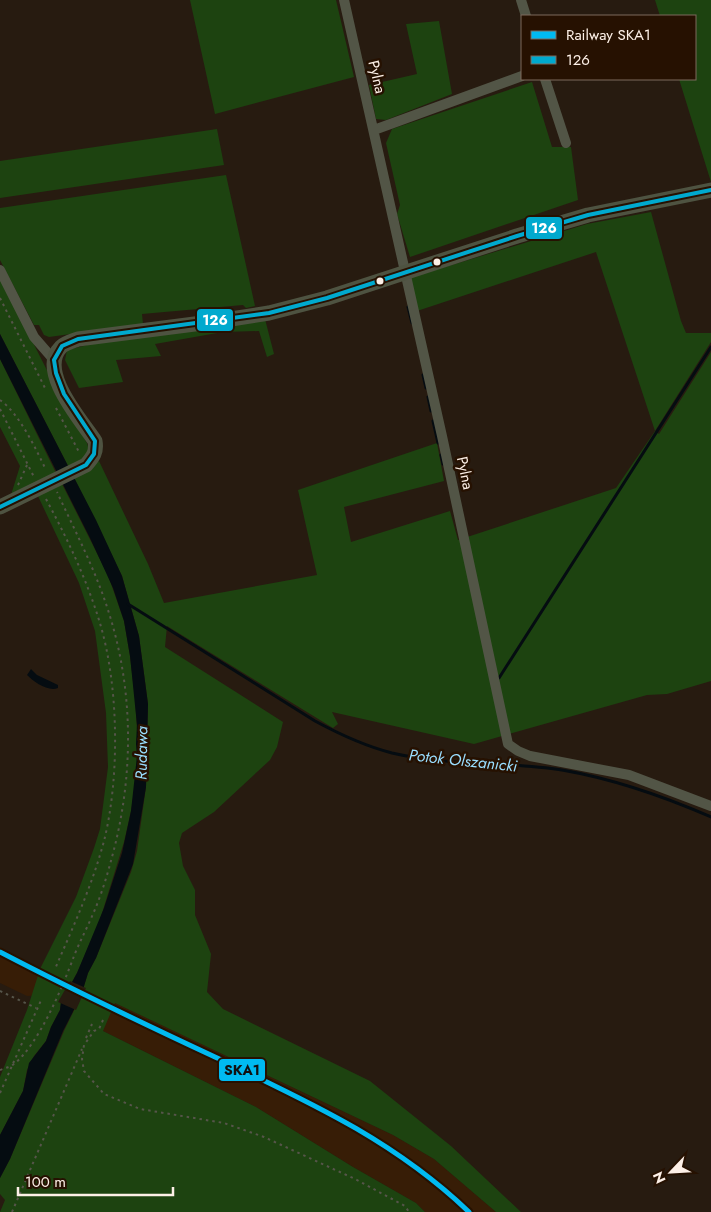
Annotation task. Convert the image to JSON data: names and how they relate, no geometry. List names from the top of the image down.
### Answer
{
  "streets": {
    "street": ["Pylna"]
  },
  "water": ["Rudawa", "Potok Olszanicki"],
  "lines": ["transit line 126", "rail line SKA1"],
  "legend": ["Railway SKA1", "126"],
  "scale_bar": "100 m",
  "north": "bottom left"
}
